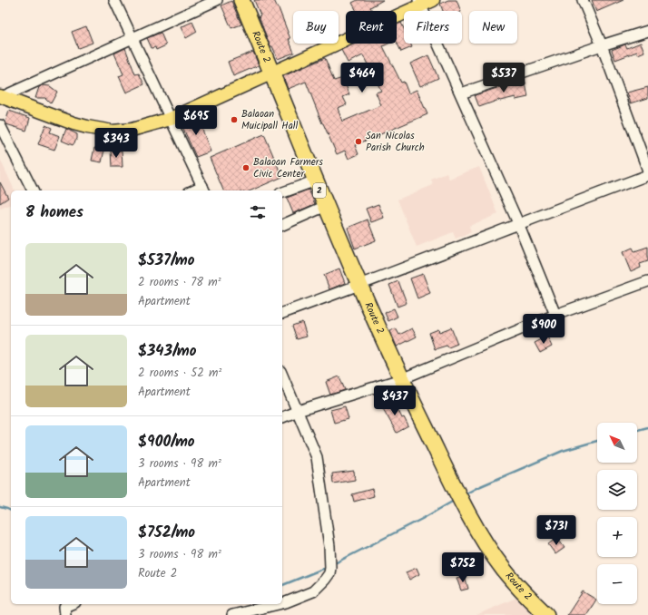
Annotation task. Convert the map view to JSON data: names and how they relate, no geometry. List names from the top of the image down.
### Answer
{
  "streets": {
    "highway": ["Route 2", "2"]
  },
  "places": ["Balaoan Muicipall Hall", "San Nicolas Parish Church", "Balaoan Farmers Civic Center"],
  "north": "top left",
  "page": {
    "chip": [
      "Buy",
      "Rent",
      "Filters",
      "New"
    ],
    "price": [
      "$464",
      "$537",
      "$695",
      "$343",
      "$900",
      "$437",
      "$731",
      "$752"
    ],
    "heading": "8 homes",
    "list": [
      {
        "name": "$537/mo",
        "note": "2 rooms · 78 m² · Apartment"
      },
      {
        "name": "$343/mo",
        "note": "2 rooms · 52 m² · Apartment"
      },
      {
        "name": "$900/mo",
        "note": "3 rooms · 98 m² · Apartment"
      },
      {
        "name": "$752/mo",
        "note": "3 rooms · 98 m² · Route 2"
      }
    ],
    "map_buttons": ["+", "−"]
  }
}
